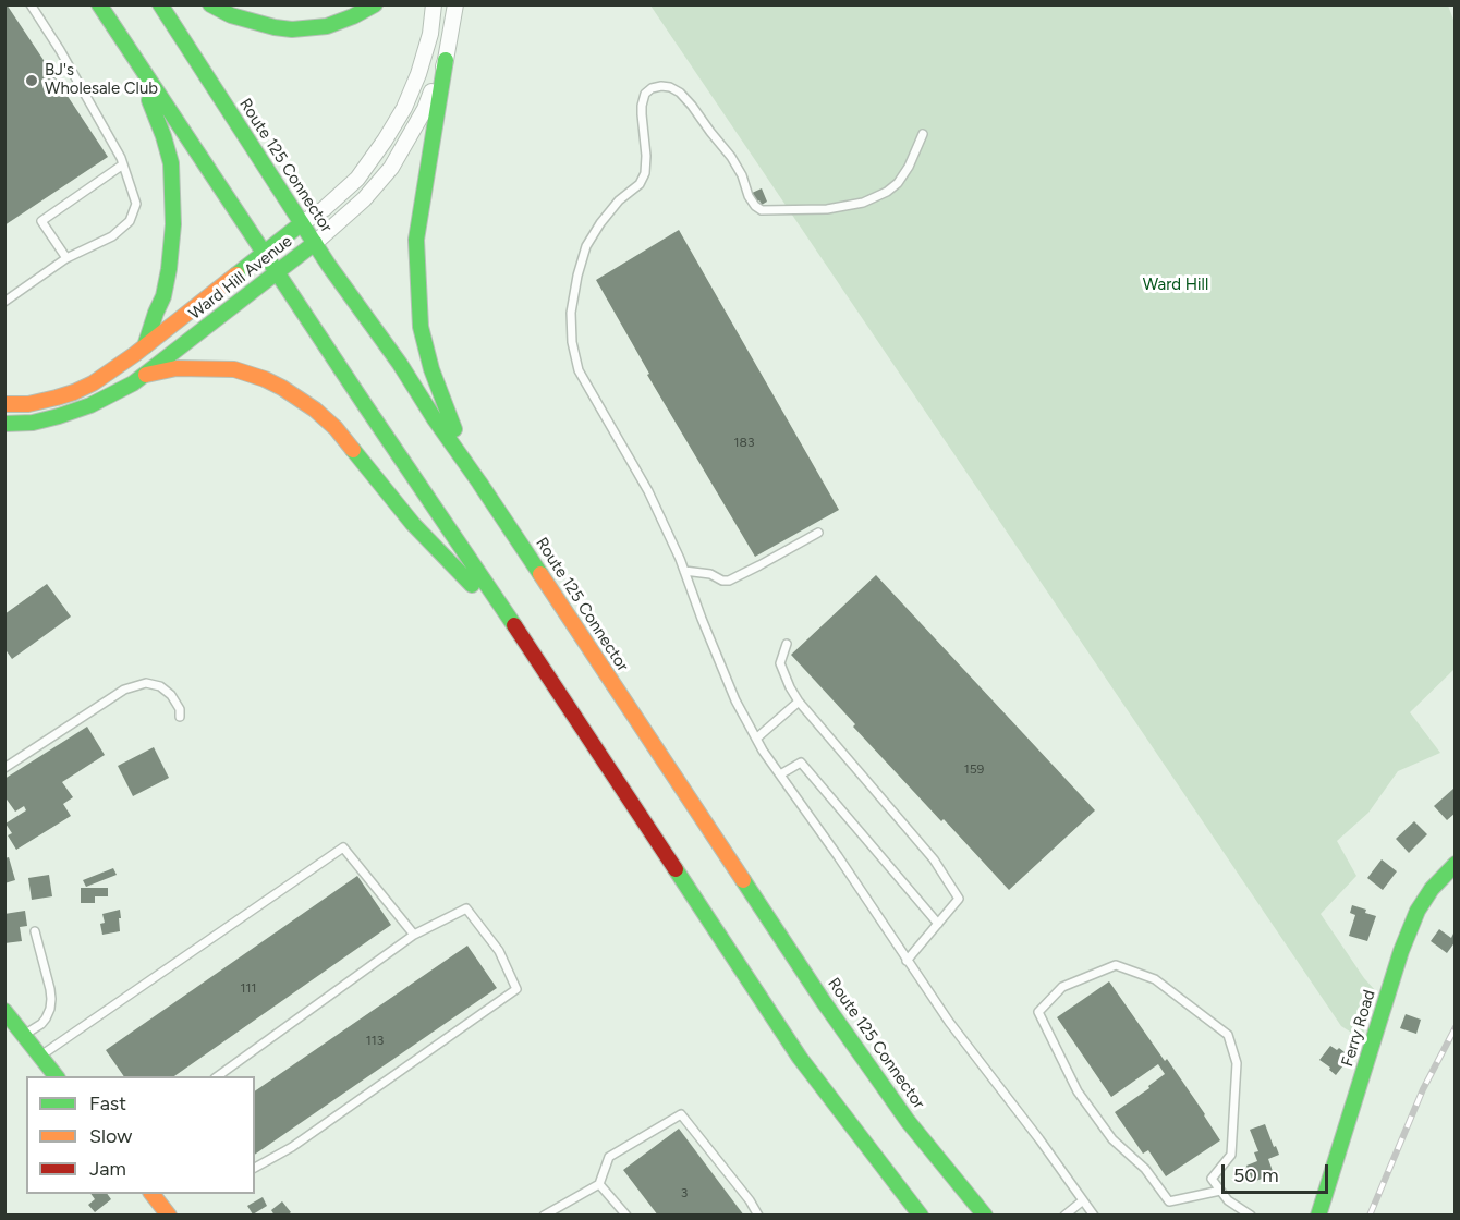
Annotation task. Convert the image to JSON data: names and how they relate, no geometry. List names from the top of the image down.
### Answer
{
  "streets": {
    "main road": ["Route 125 Connector", "Ward Hill Avenue", "Ferry Road"]
  },
  "crossings": [
    ["Route 125 Connector", "Ward Hill Avenue"]
  ],
  "parks": ["Ward Hill"],
  "places": ["BJ's Wholesale Club"],
  "house_numbers": [
    "183",
    "159",
    "111",
    "113",
    "3"
  ],
  "legend": ["Fast", "Slow", "Jam"],
  "scale_bar": "50 m"
}
